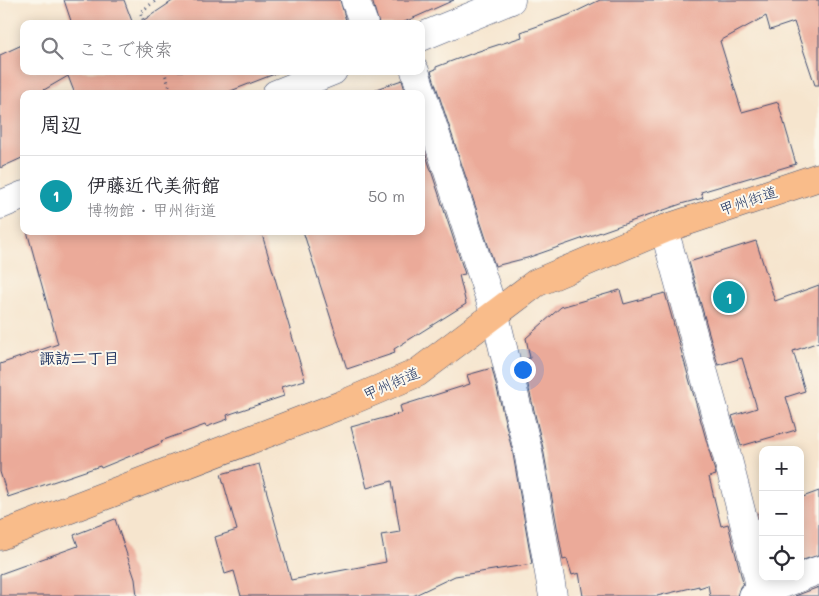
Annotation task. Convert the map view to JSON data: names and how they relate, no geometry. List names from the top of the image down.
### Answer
{
  "streets": {
    "highway": ["甲州街道"]
  },
  "districts": ["諏訪二丁目"],
  "page": {
    "search": "ここで検索",
    "heading": "周辺",
    "list": [
      {
        "mark": "1",
        "name": "伊藤近代美術館",
        "note": "博物館 · 甲州街道",
        "value": "50 m"
      }
    ],
    "pins": "1",
    "map_buttons": ["+", "−"]
  }
}
